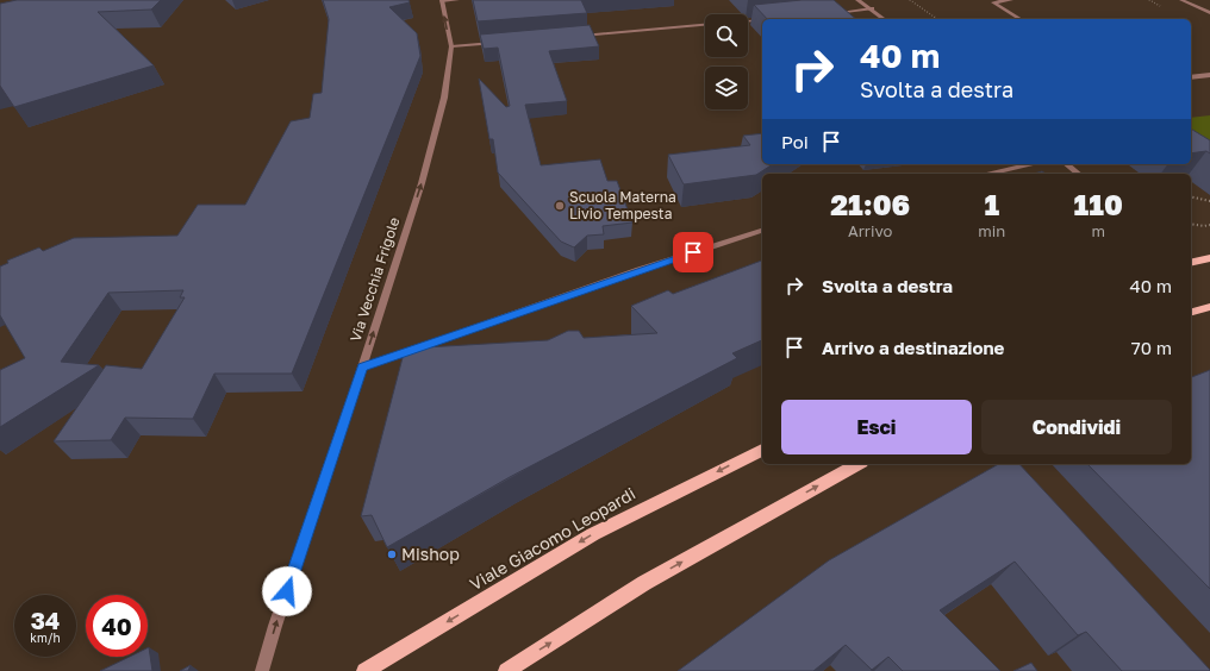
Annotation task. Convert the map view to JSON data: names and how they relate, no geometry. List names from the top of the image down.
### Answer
{
  "streets": {
    "main road": ["Viale Giacomo Leopardi"],
    "street": ["Via Vecchia Frigole"]
  },
  "one_way": ["Via Vecchia Frigole"],
  "places": ["Scuola Materna Livio Tempesta", "Mishop"],
  "page": {
    "turn": ["40 m", "Svolta a destra"],
    "then": "Poi",
    "eta": [
      "21:06",
      "Arrivo",
      "1",
      "min",
      "110",
      "m"
    ],
    "list": [
      {
        "name": "Svolta a destra",
        "value": "40 m"
      },
      {
        "name": "Arrivo a destinazione",
        "value": "70 m"
      }
    ],
    "buttons": ["Esci", "Condividi"],
    "speed": "34 km/h",
    "limit": "40"
  }
}
